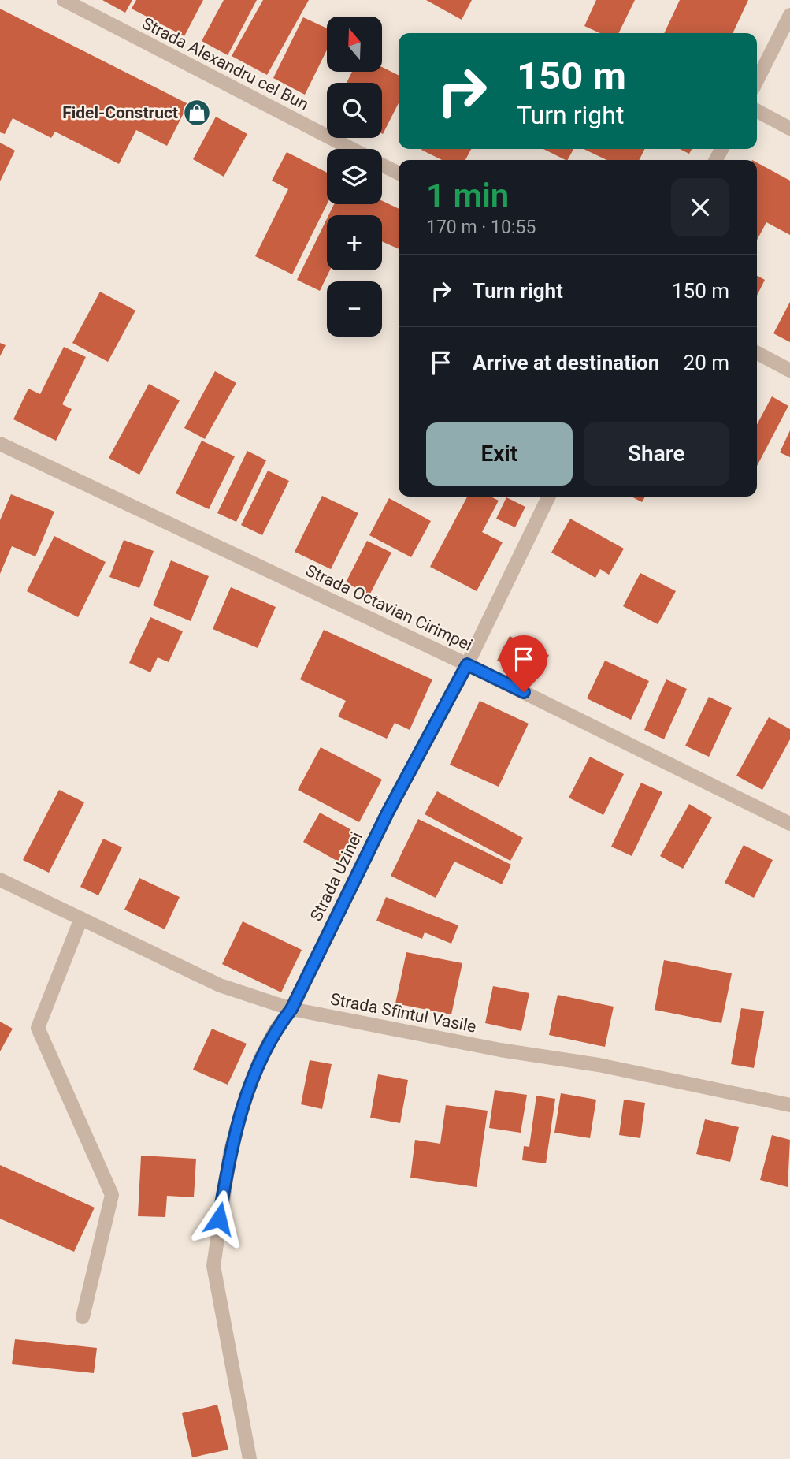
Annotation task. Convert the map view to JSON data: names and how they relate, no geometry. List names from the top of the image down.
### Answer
{
  "streets": {
    "street": [
      "Strada Alexandru cel Bun",
      "Strada Octavian Cirimpei",
      "Strada Uzinei",
      "Strada Sfîntul Vasile"
    ]
  },
  "crossings": [
    ["Strada Octavian Cirimpei", "Strada Uzinei"],
    ["Strada Uzinei", "Strada Sfîntul Vasile"]
  ],
  "places": {
    "shop": ["Fidel-Construct"]
  },
  "north": "top",
  "page": {
    "map_buttons": ["+", "−"],
    "turn": ["150 m", "Turn right"],
    "heading": ["1 min", "170 m · 10:55"],
    "list": [
      {
        "name": "Turn right",
        "value": "150 m"
      },
      {
        "name": "Arrive at destination",
        "value": "20 m"
      }
    ],
    "buttons": ["Exit", "Share"]
  }
}
